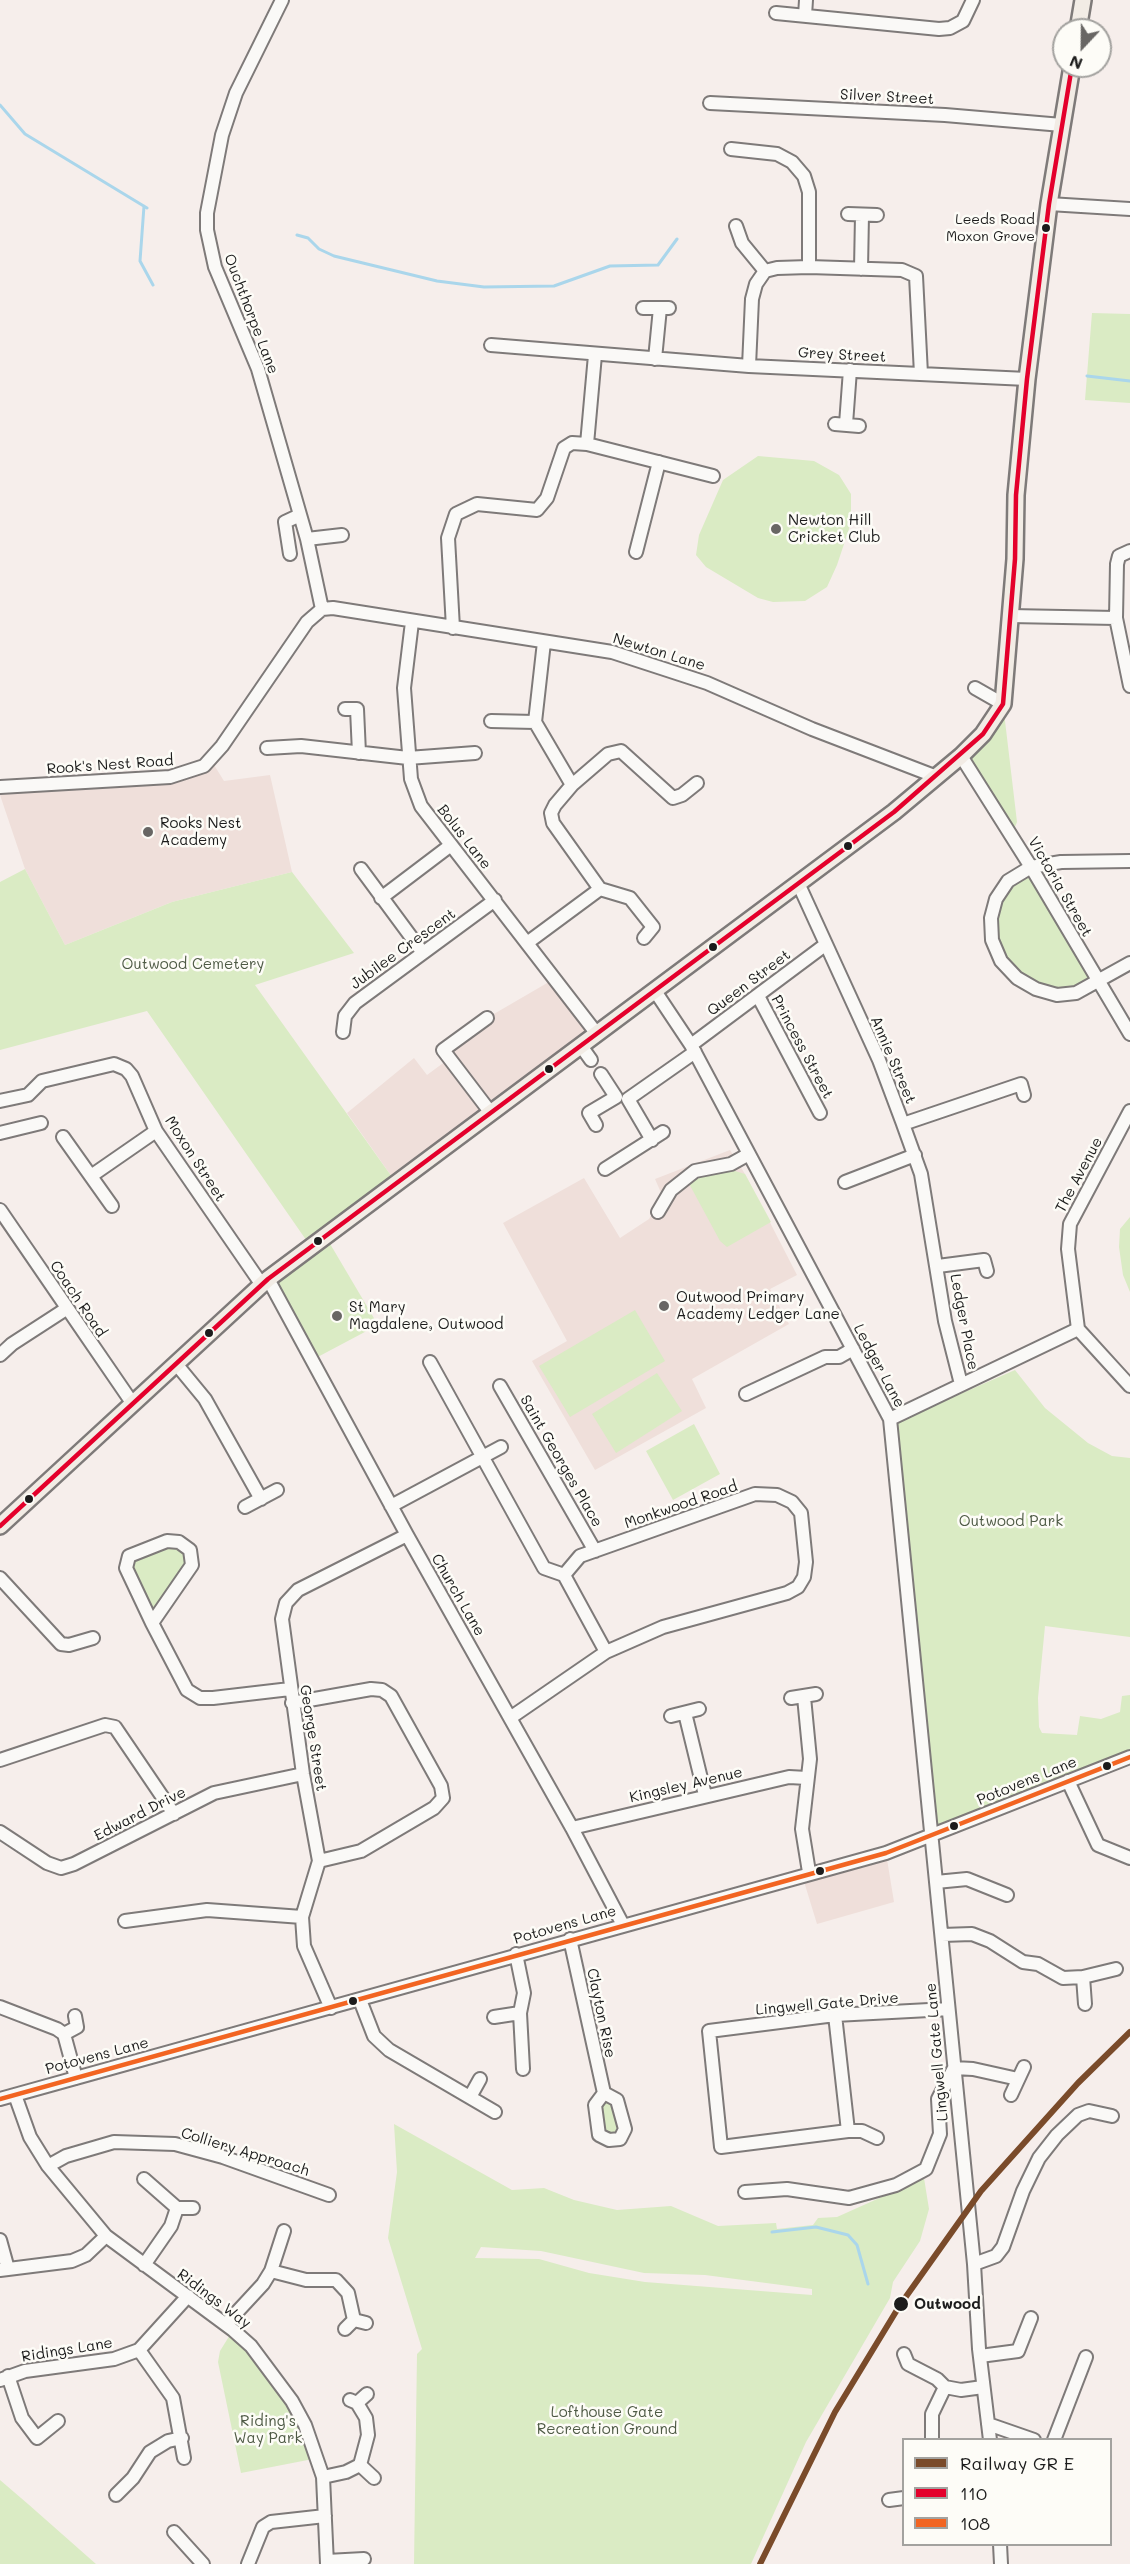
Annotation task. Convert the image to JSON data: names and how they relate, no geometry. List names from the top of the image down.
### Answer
{
  "streets": {
    "street": [
      "Silver Street",
      "Ouchthorpe Lane",
      "Grey Street",
      "Newton Lane",
      "Rook's Nest Road",
      "Bolus Lane",
      "Victoria Street",
      "Jubilee Crescent",
      "Queen Street",
      "Princess Street",
      "Annie Street",
      "Moxon Street",
      "The Avenue",
      "Coach Road",
      "Ledger Place",
      "Ledger Lane",
      "Saint Georges Place",
      "Monkwood Road",
      "Church Lane",
      "George Street",
      "Potovens Lane",
      "Kingsley Avenue",
      "Edward Drive",
      "Lingwell Gate Drive",
      "Clayton Rise",
      "Lingwell Gate Lane",
      "Colliery Approach",
      "Ridings Way",
      "Ridings Lane"
    ]
  },
  "crossings": [
    ["Ouchthorpe Lane", "Newton Lane"],
    ["Ouchthorpe Lane", "Rook's Nest Road"],
    ["Newton Lane", "Rook's Nest Road"],
    ["Newton Lane", "Bolus Lane"],
    ["Bolus Lane", "Jubilee Crescent"],
    ["Queen Street", "Princess Street"],
    ["Queen Street", "Annie Street"],
    ["Queen Street", "Ledger Lane"],
    ["Annie Street", "Ledger Place"],
    ["Moxon Street", "Church Lane"],
    ["Ledger Lane", "Potovens Lane"],
    ["Ledger Lane", "Lingwell Gate Lane"],
    ["Saint Georges Place", "Monkwood Road"],
    ["Monkwood Road", "Church Lane"],
    ["Church Lane", "George Street"],
    ["Church Lane", "Potovens Lane"],
    ["Church Lane", "Kingsley Avenue"],
    ["George Street", "Potovens Lane"],
    ["George Street", "Edward Drive"],
    ["Potovens Lane", "Clayton Rise"],
    ["Potovens Lane", "Lingwell Gate Lane"],
    ["Potovens Lane", "Ridings Way"],
    ["Lingwell Gate Drive", "Lingwell Gate Lane"],
    ["Colliery Approach", "Ridings Way"],
    ["Ridings Way", "Ridings Lane"]
  ],
  "parks": [
    "Outwood Cemetery",
    "Outwood Park",
    "Lofthouse Gate Recreation Ground",
    "Riding's Way Park"
  ],
  "places": [
    "Leeds Road Moxon Grove",
    "Newton Hill Cricket Club",
    "Rooks Nest Academy",
    "Outwood Primary Academy Ledger Lane",
    "St Mary Magdalene, Outwood",
    "Outwood"
  ],
  "lines": ["transit line 110", "transit line 108"],
  "legend": ["Railway GR E", "110", "108"],
  "north": "bottom"
}
